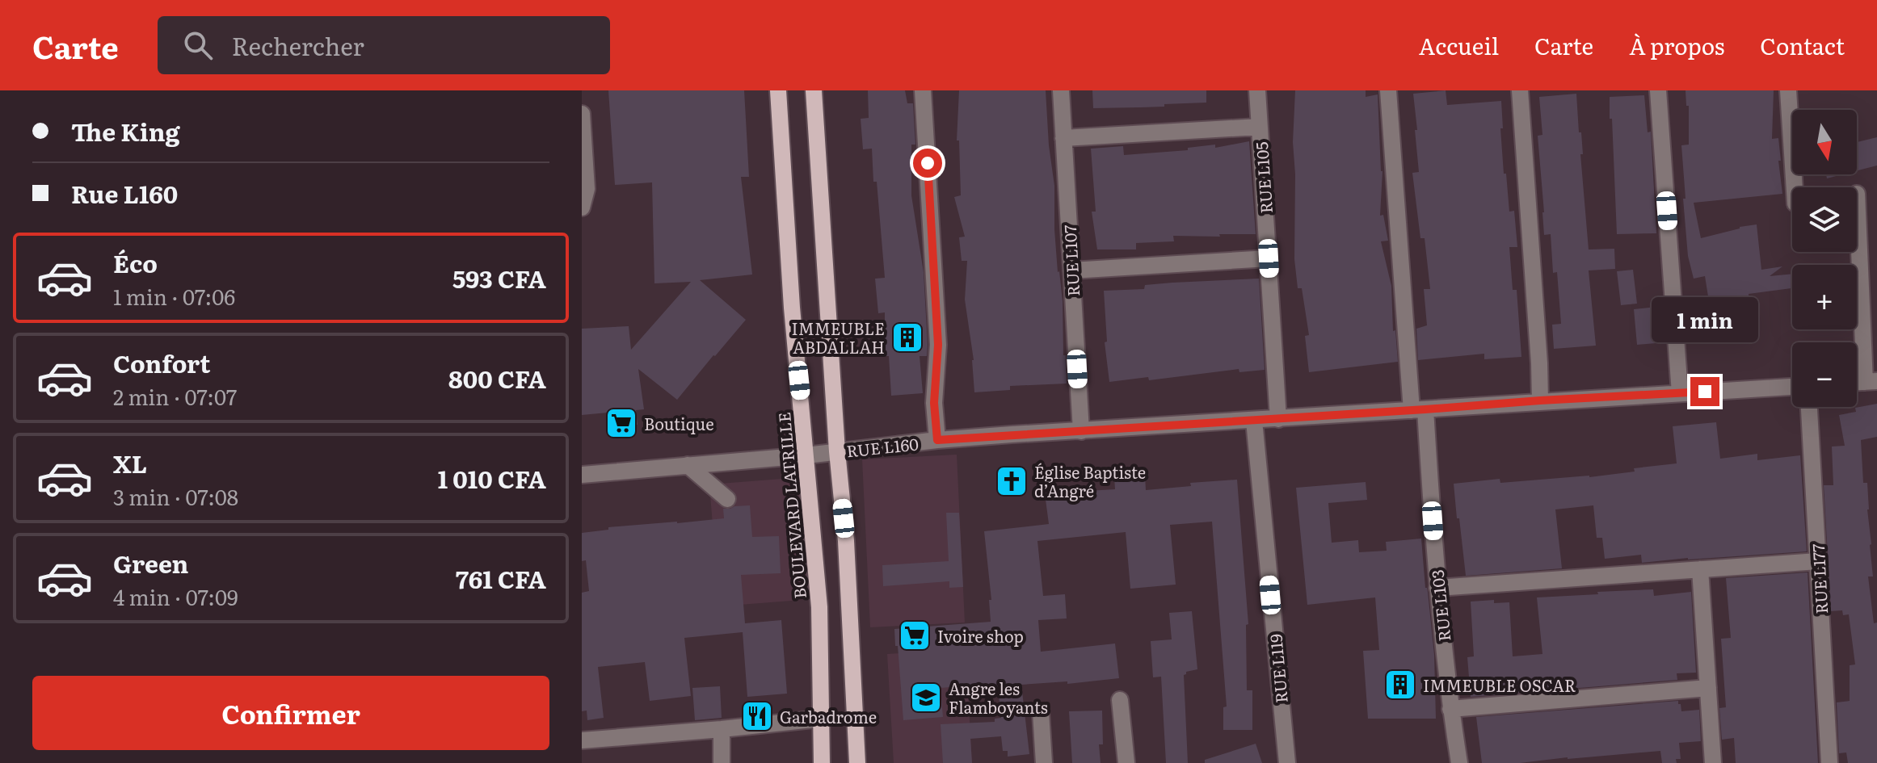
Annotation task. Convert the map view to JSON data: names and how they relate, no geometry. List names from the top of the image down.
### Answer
{
  "streets": {
    "main road": ["BOULEVARD LATRILLE"],
    "street": [
      "RUE L105",
      "RUE L107",
      "RUE L160",
      "RUE L177",
      "RUE L103",
      "RUE L119"
    ]
  },
  "crossings": [
    ["RUE L105", "RUE L160"],
    ["RUE L107", "RUE L160"],
    ["RUE L160", "BOULEVARD LATRILLE"],
    ["RUE L160", "RUE L103"],
    ["RUE L160", "RUE L119"]
  ],
  "places": {
    "building": ["IMMEUBLE ABDALLAH", "IMMEUBLE OSCAR"],
    "supermarket": ["Boutique", "Ivoire shop"],
    "church": ["Église Baptiste d’Angré"],
    "school or university": ["Angre les Flamboyants"],
    "restaurant": ["Garbadrome"]
  },
  "north": "bottom",
  "page": {
    "header": "Carte",
    "search": "Rechercher",
    "nav": [
      "Accueil",
      "Carte",
      "À propos",
      "Contact"
    ],
    "banner": ["The King", "Rue L160"],
    "map_buttons": ["+", "−"],
    "list": [
      {
        "name": "Éco",
        "note": "1 min · 07:06",
        "value": "593 CFA"
      },
      {
        "name": "Confort",
        "note": "2 min · 07:07",
        "value": "800 CFA"
      },
      {
        "name": "XL",
        "note": "3 min · 07:08",
        "value": "1 010 CFA"
      },
      {
        "name": "Green",
        "note": "4 min · 07:09",
        "value": "761 CFA"
      }
    ],
    "bubble": "1 min",
    "buttons": "Confirmer"
  }
}
